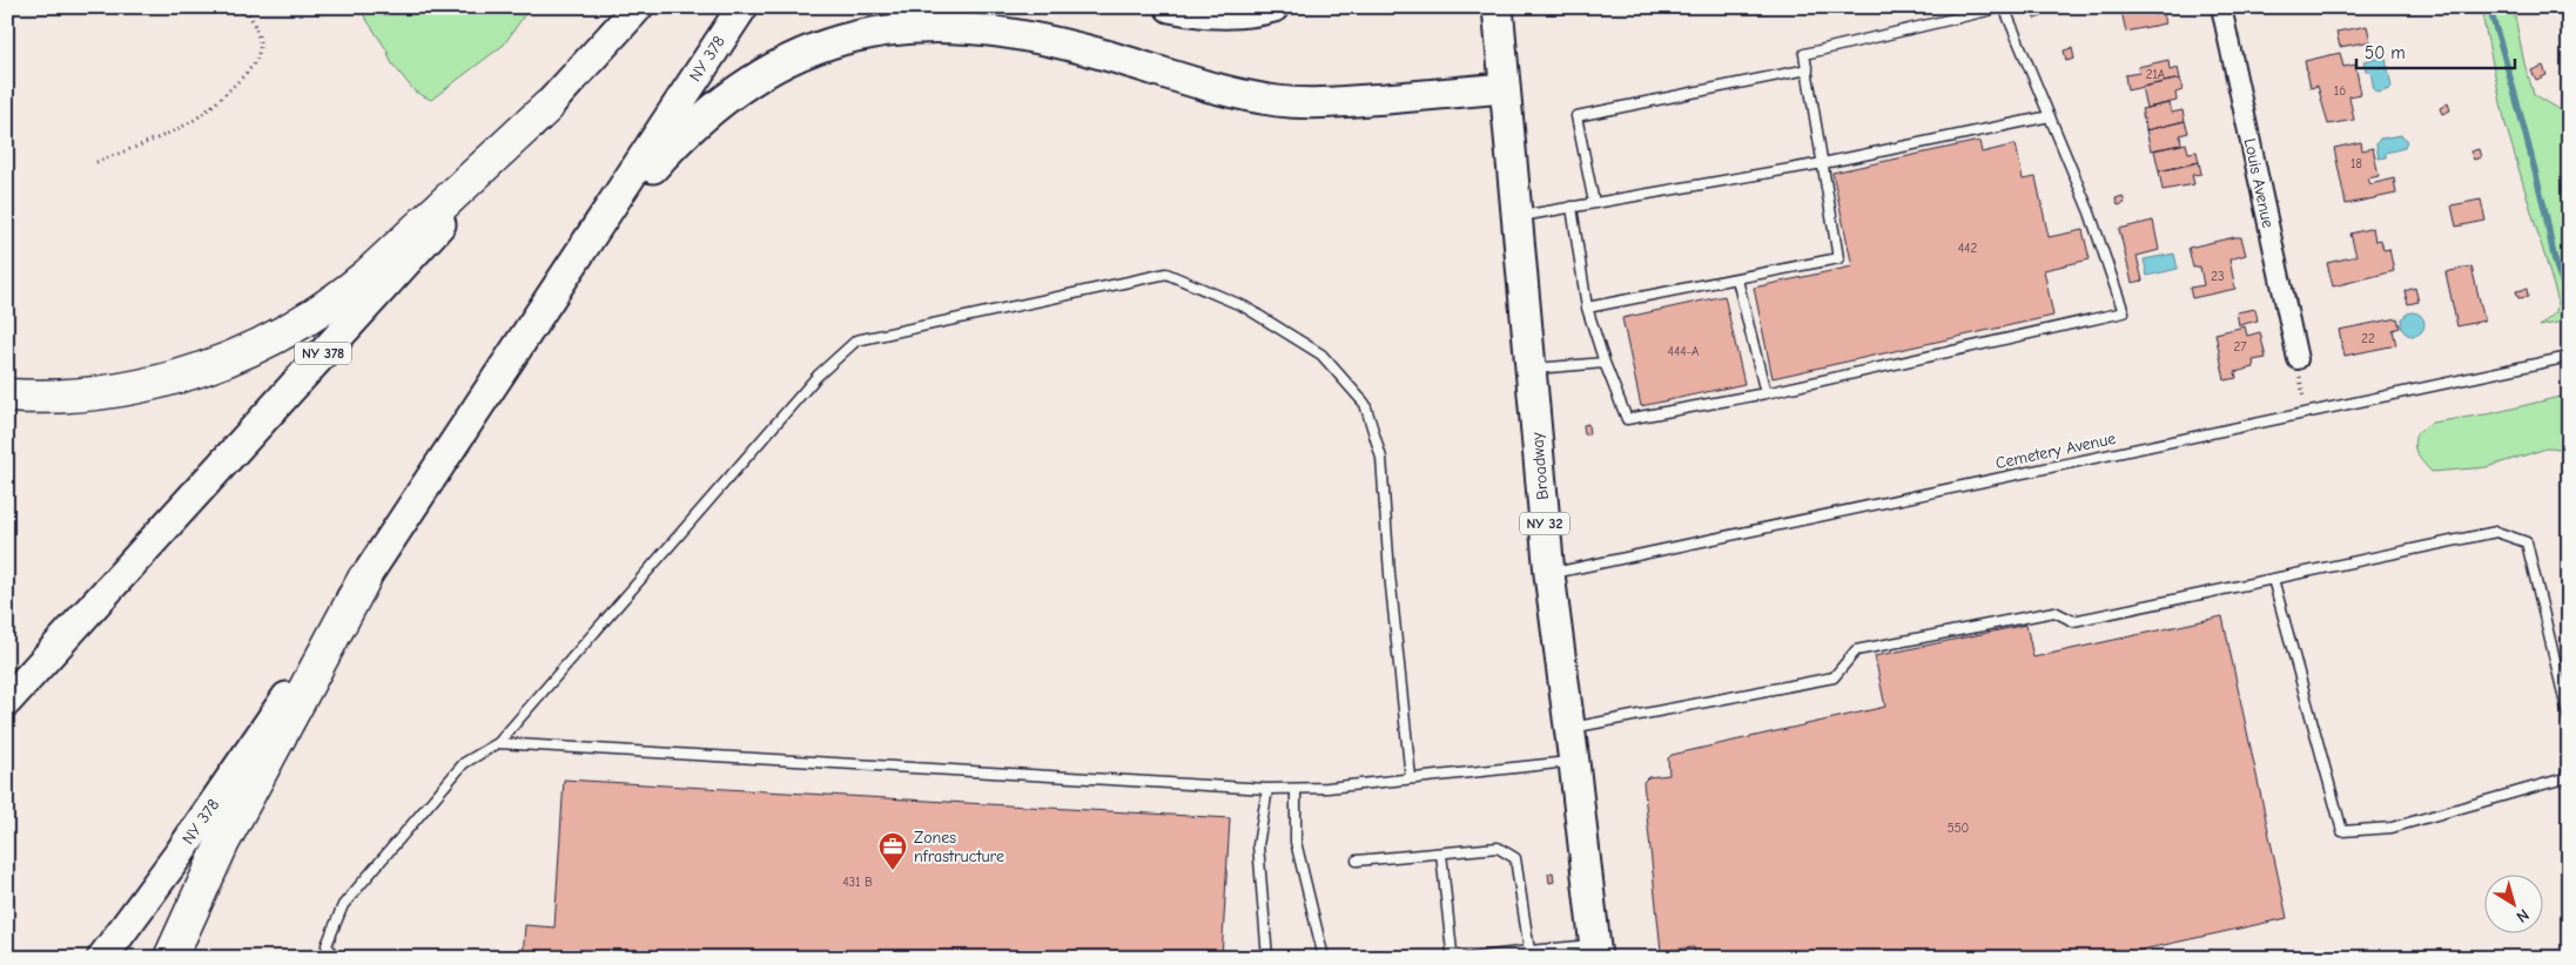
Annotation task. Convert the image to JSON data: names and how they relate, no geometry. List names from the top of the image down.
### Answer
{
  "streets": {
    "main road": ["NY 378", "Broadway", "NY 32"],
    "street": ["Louis Avenue"],
    "lane": ["Cemetery Avenue"]
  },
  "crossings": [
    ["Cemetery Avenue", "Broadway"]
  ],
  "places": {
    "office": ["Zones nfrastructure"]
  },
  "house_numbers": [
    "21A",
    "16",
    "18",
    "442",
    "23",
    "22",
    "27",
    "444-A",
    "550",
    "431 B"
  ],
  "scale_bar": "50 m",
  "north": "bottom right"
}
